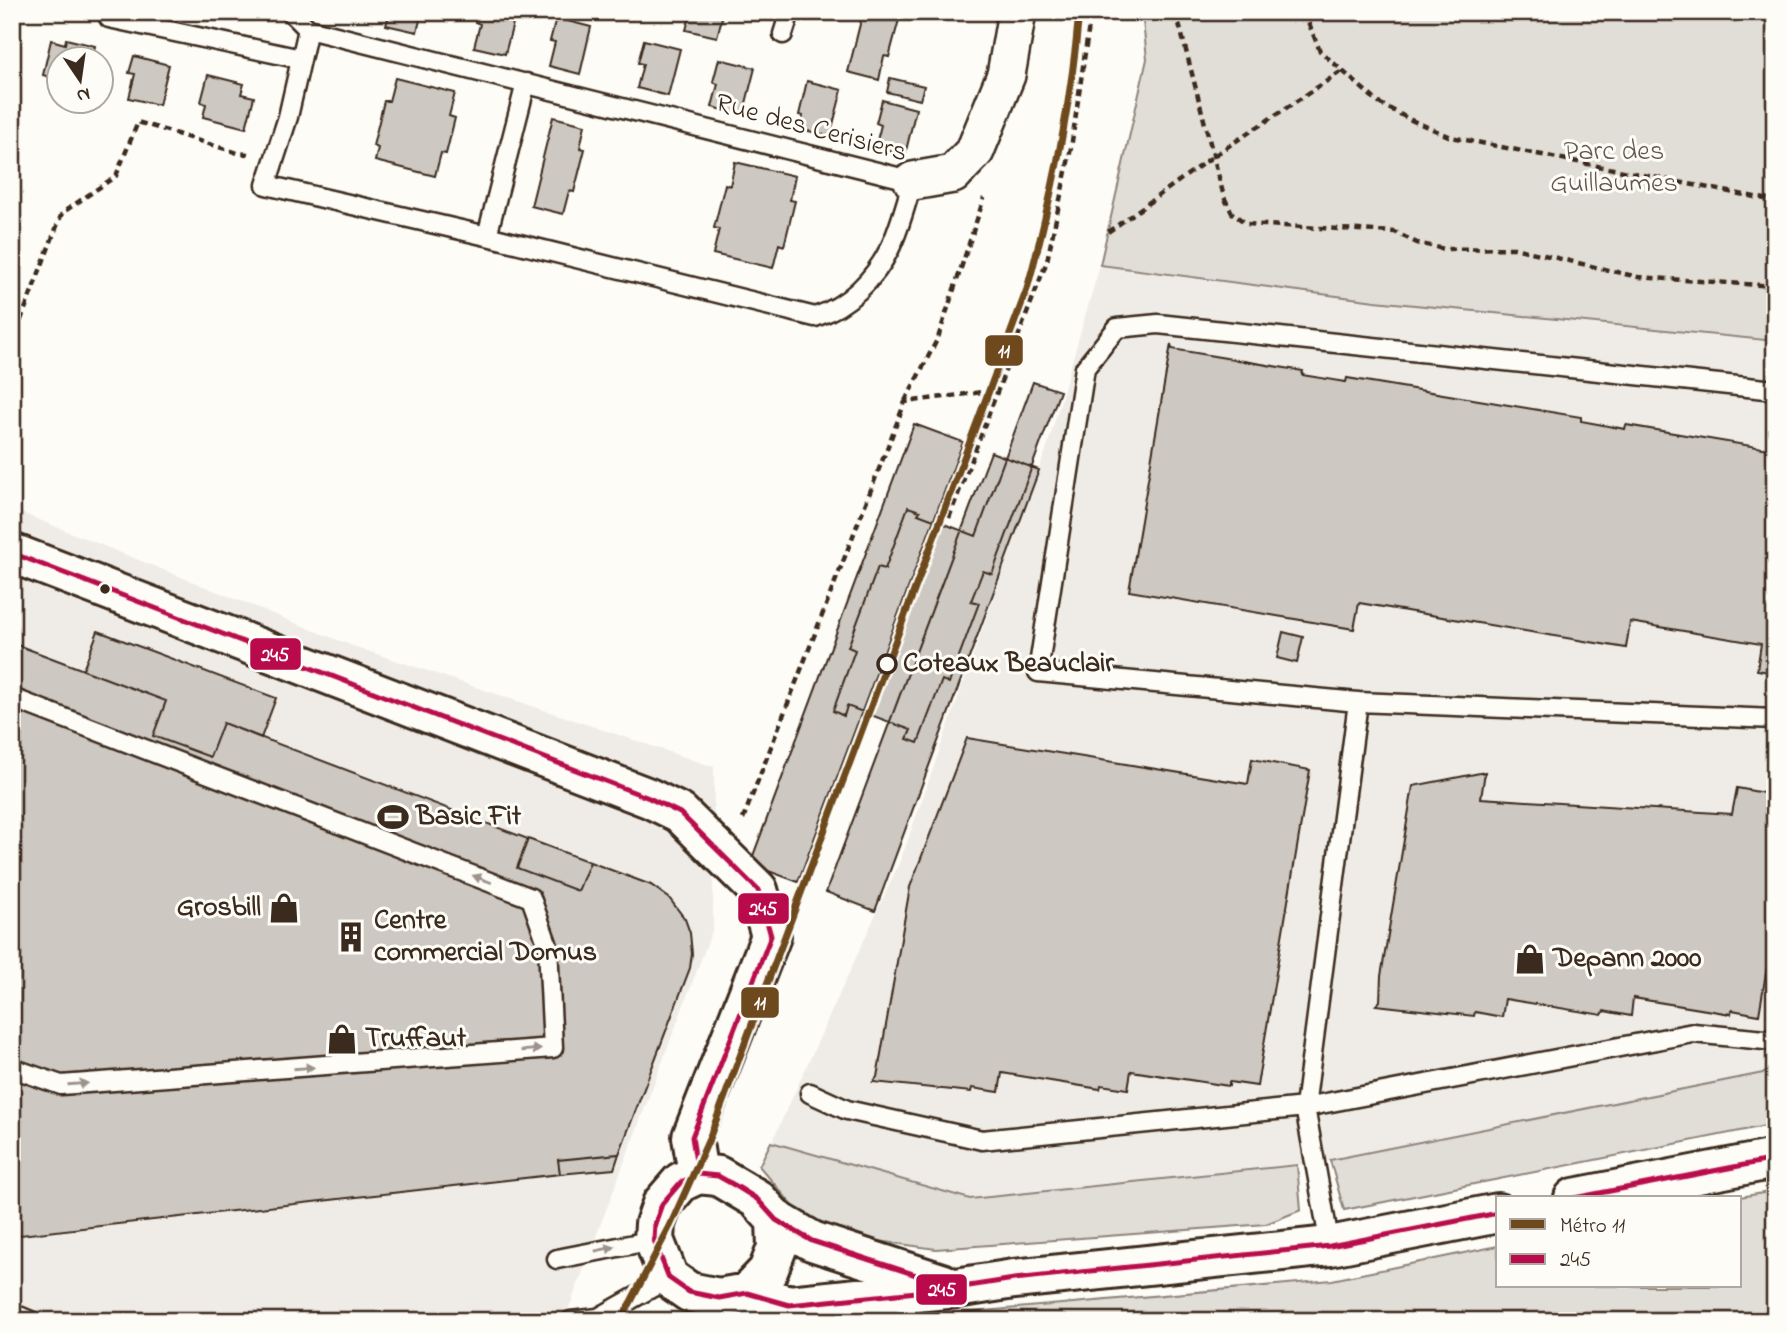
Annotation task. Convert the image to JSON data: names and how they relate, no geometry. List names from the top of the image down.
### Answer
{
  "streets": {
    "lane": ["Rue des Cerisiers"]
  },
  "parks": ["Parc des Guillaumes"],
  "places": {
    "other": ["Coteaux Beauclair"],
    "sports": ["Basic Fit"],
    "shop": ["Grosbill", "Depann 2000", "Truffaut"],
    "building": ["Centre commercial Domus"]
  },
  "lines": ["metro line 11", "transit line 245"],
  "legend": ["Métro 11", "245"],
  "north": "bottom"
}
